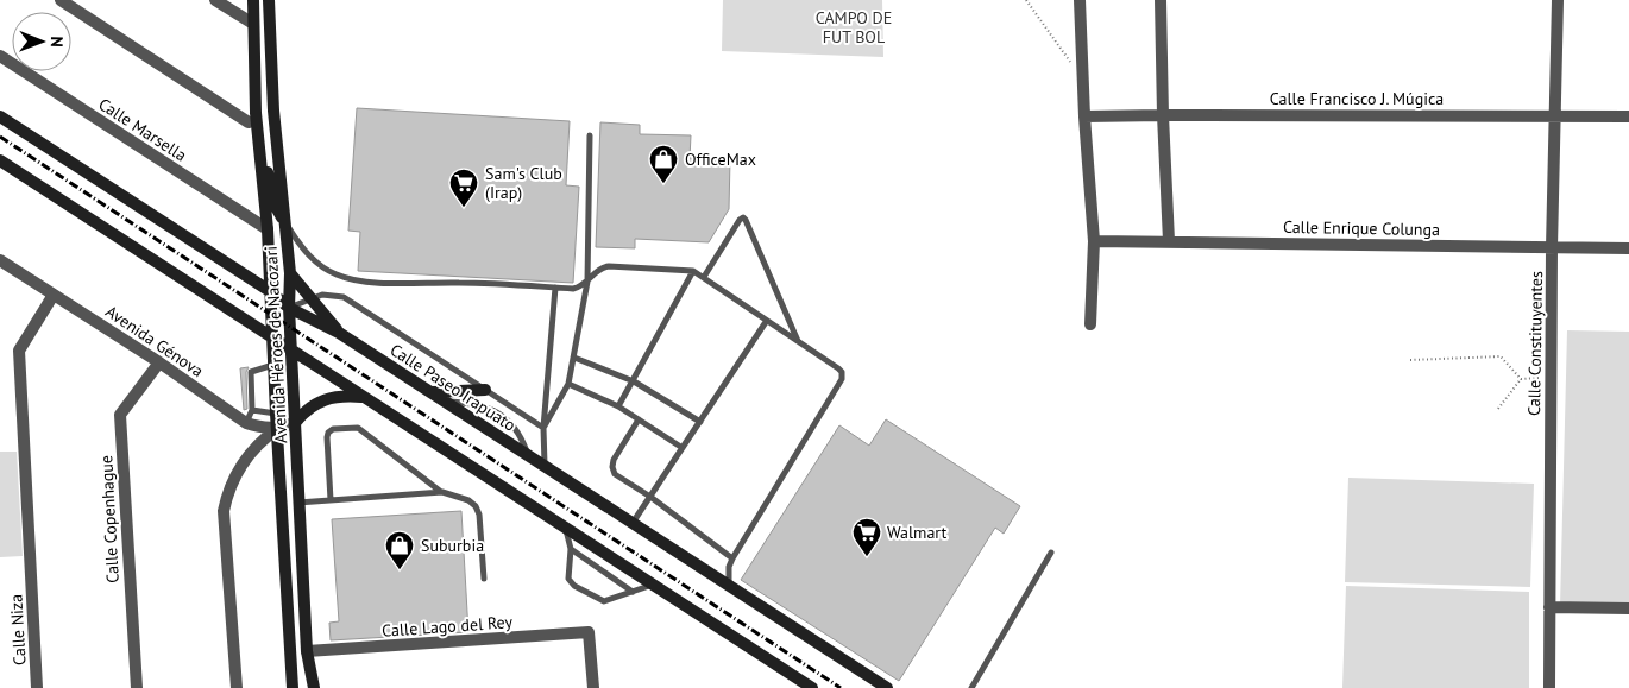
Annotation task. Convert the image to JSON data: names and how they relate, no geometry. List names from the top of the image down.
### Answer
{
  "streets": {
    "main road": ["Avenida Héroes de Nacozari", "Calle Paseo Irapuato"],
    "street": [
      "Calle Francisco J. Múgica",
      "Calle Marsella",
      "Calle Enrique Colunga",
      "Avenida Génova",
      "Calle Constituyentes",
      "Calle Copenhague",
      "Calle Lago del Rey",
      "Calle Niza"
    ]
  },
  "crossings": [
    ["Calle Francisco J. Múgica", "Calle Constituyentes"],
    ["Calle Marsella", "Avenida Héroes de Nacozari"],
    ["Calle Enrique Colunga", "Calle Constituyentes"],
    ["Avenida Génova", "Avenida Héroes de Nacozari"],
    ["Avenida Génova", "Calle Copenhague"],
    ["Avenida Génova", "Calle Niza"],
    ["Avenida Héroes de Nacozari", "Calle Paseo Irapuato"],
    ["Avenida Héroes de Nacozari", "Calle Lago del Rey"]
  ],
  "parks": ["CAMPO DE FUT BOL"],
  "places": {
    "shop": ["OfficeMax", "Suburbia"],
    "supermarket": ["Sam's Club (Irap)", "Walmart"]
  },
  "north": "right"
}
